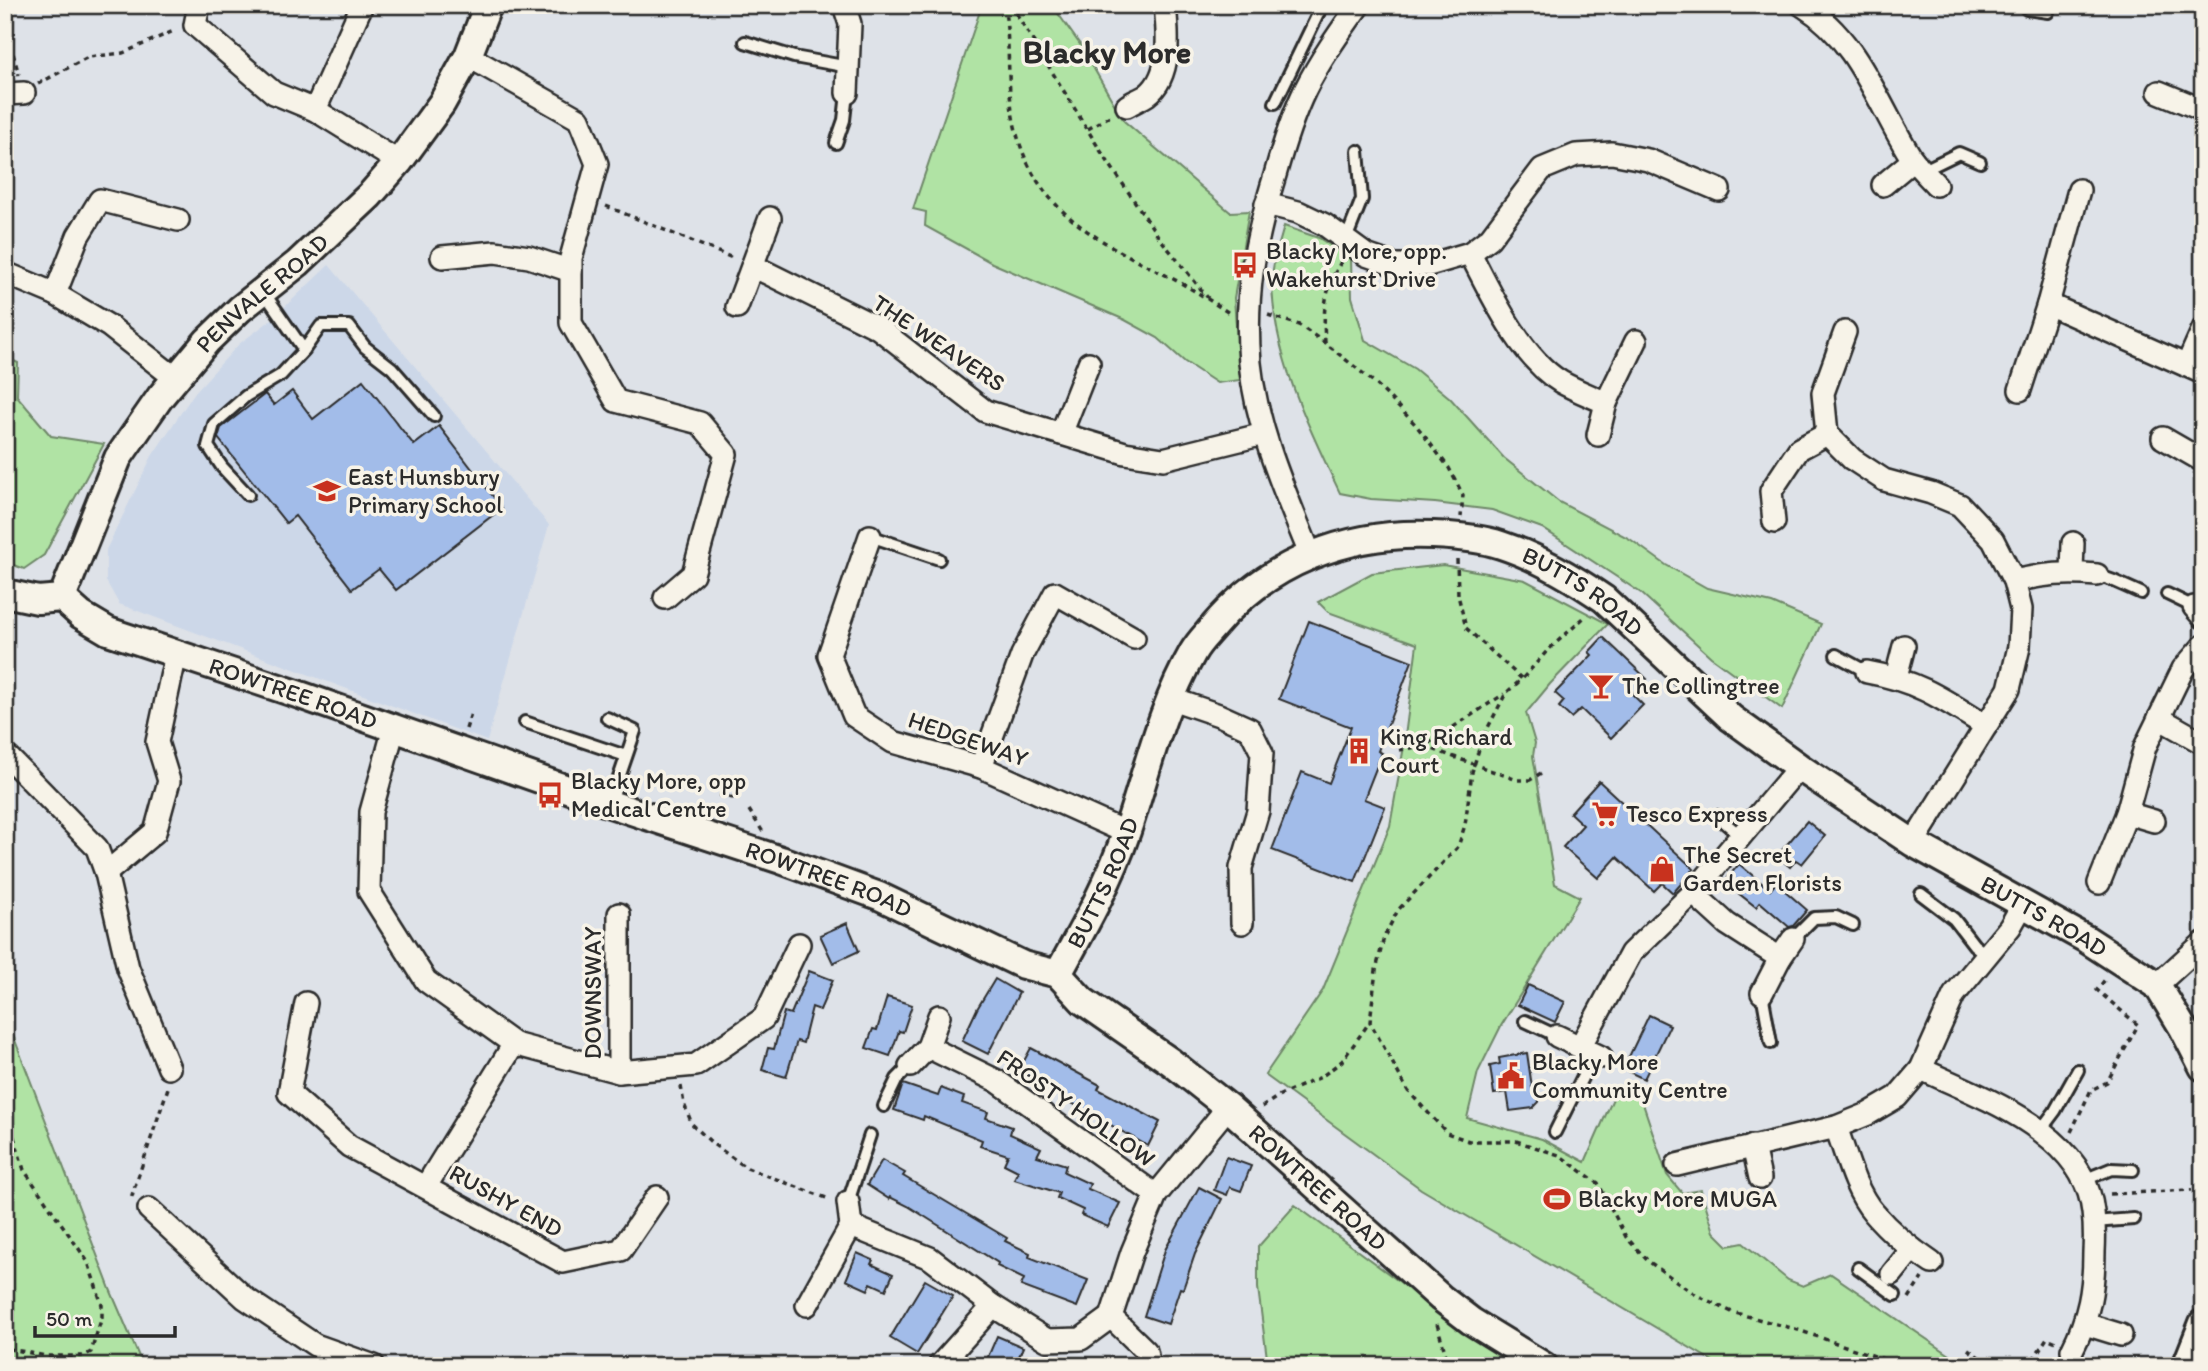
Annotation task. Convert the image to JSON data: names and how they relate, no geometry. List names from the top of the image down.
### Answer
{
  "streets": {
    "street": [
      "PENVALE ROAD",
      "THE WEAVERS",
      "BUTTS ROAD",
      "ROWTREE ROAD",
      "HEDGEWAY",
      "DOWNSWAY",
      "FROSTY HOLLOW",
      "RUSHY END"
    ]
  },
  "crossings": [
    ["PENVALE ROAD", "ROWTREE ROAD"],
    ["BUTTS ROAD", "ROWTREE ROAD"],
    ["BUTTS ROAD", "HEDGEWAY"],
    ["ROWTREE ROAD", "DOWNSWAY"],
    ["ROWTREE ROAD", "FROSTY HOLLOW"],
    ["DOWNSWAY", "RUSHY END"]
  ],
  "districts": ["Blacky More"],
  "places": {
    "bus stop": ["Blacky More, opp. Wakehurst Drive", "Blacky More, opp Medical Centre"],
    "school or university": ["East Hunsbury Primary School"],
    "bar": ["The Collingtree"],
    "building": ["King Richard Court"],
    "supermarket": ["Tesco Express"],
    "shop": ["The Secret Garden Florists"],
    "public building": ["Blacky More Community Centre"],
    "sports": ["Blacky More MUGA"]
  },
  "scale_bar": "50 m"
}
